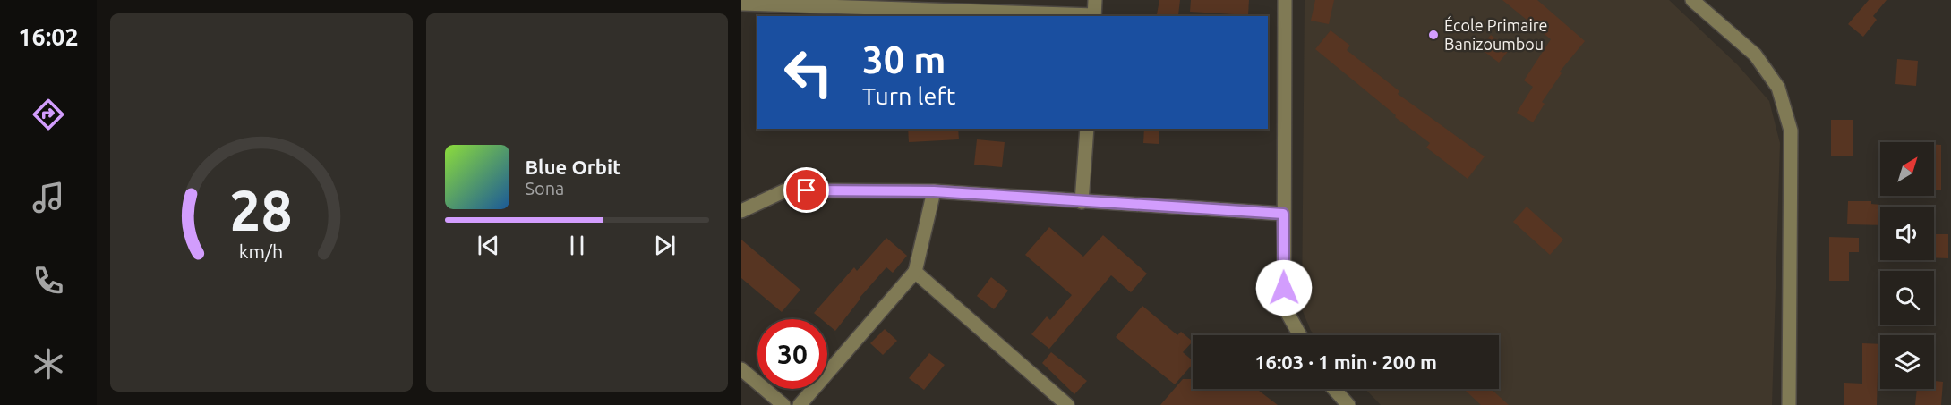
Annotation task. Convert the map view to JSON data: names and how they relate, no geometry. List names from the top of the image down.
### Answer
{
  "places": ["École Primaire Banizoumbou"],
  "north": "top right",
  "page": {
    "tabs": "16:02",
    "turn": ["30 m", "Turn left"],
    "song": ["Blue Orbit", "Sona"],
    "limit": "30",
    "trip": "16:03 · 1 min · 200 m",
    "gauge": ["28", "km/h"]
  }
}
